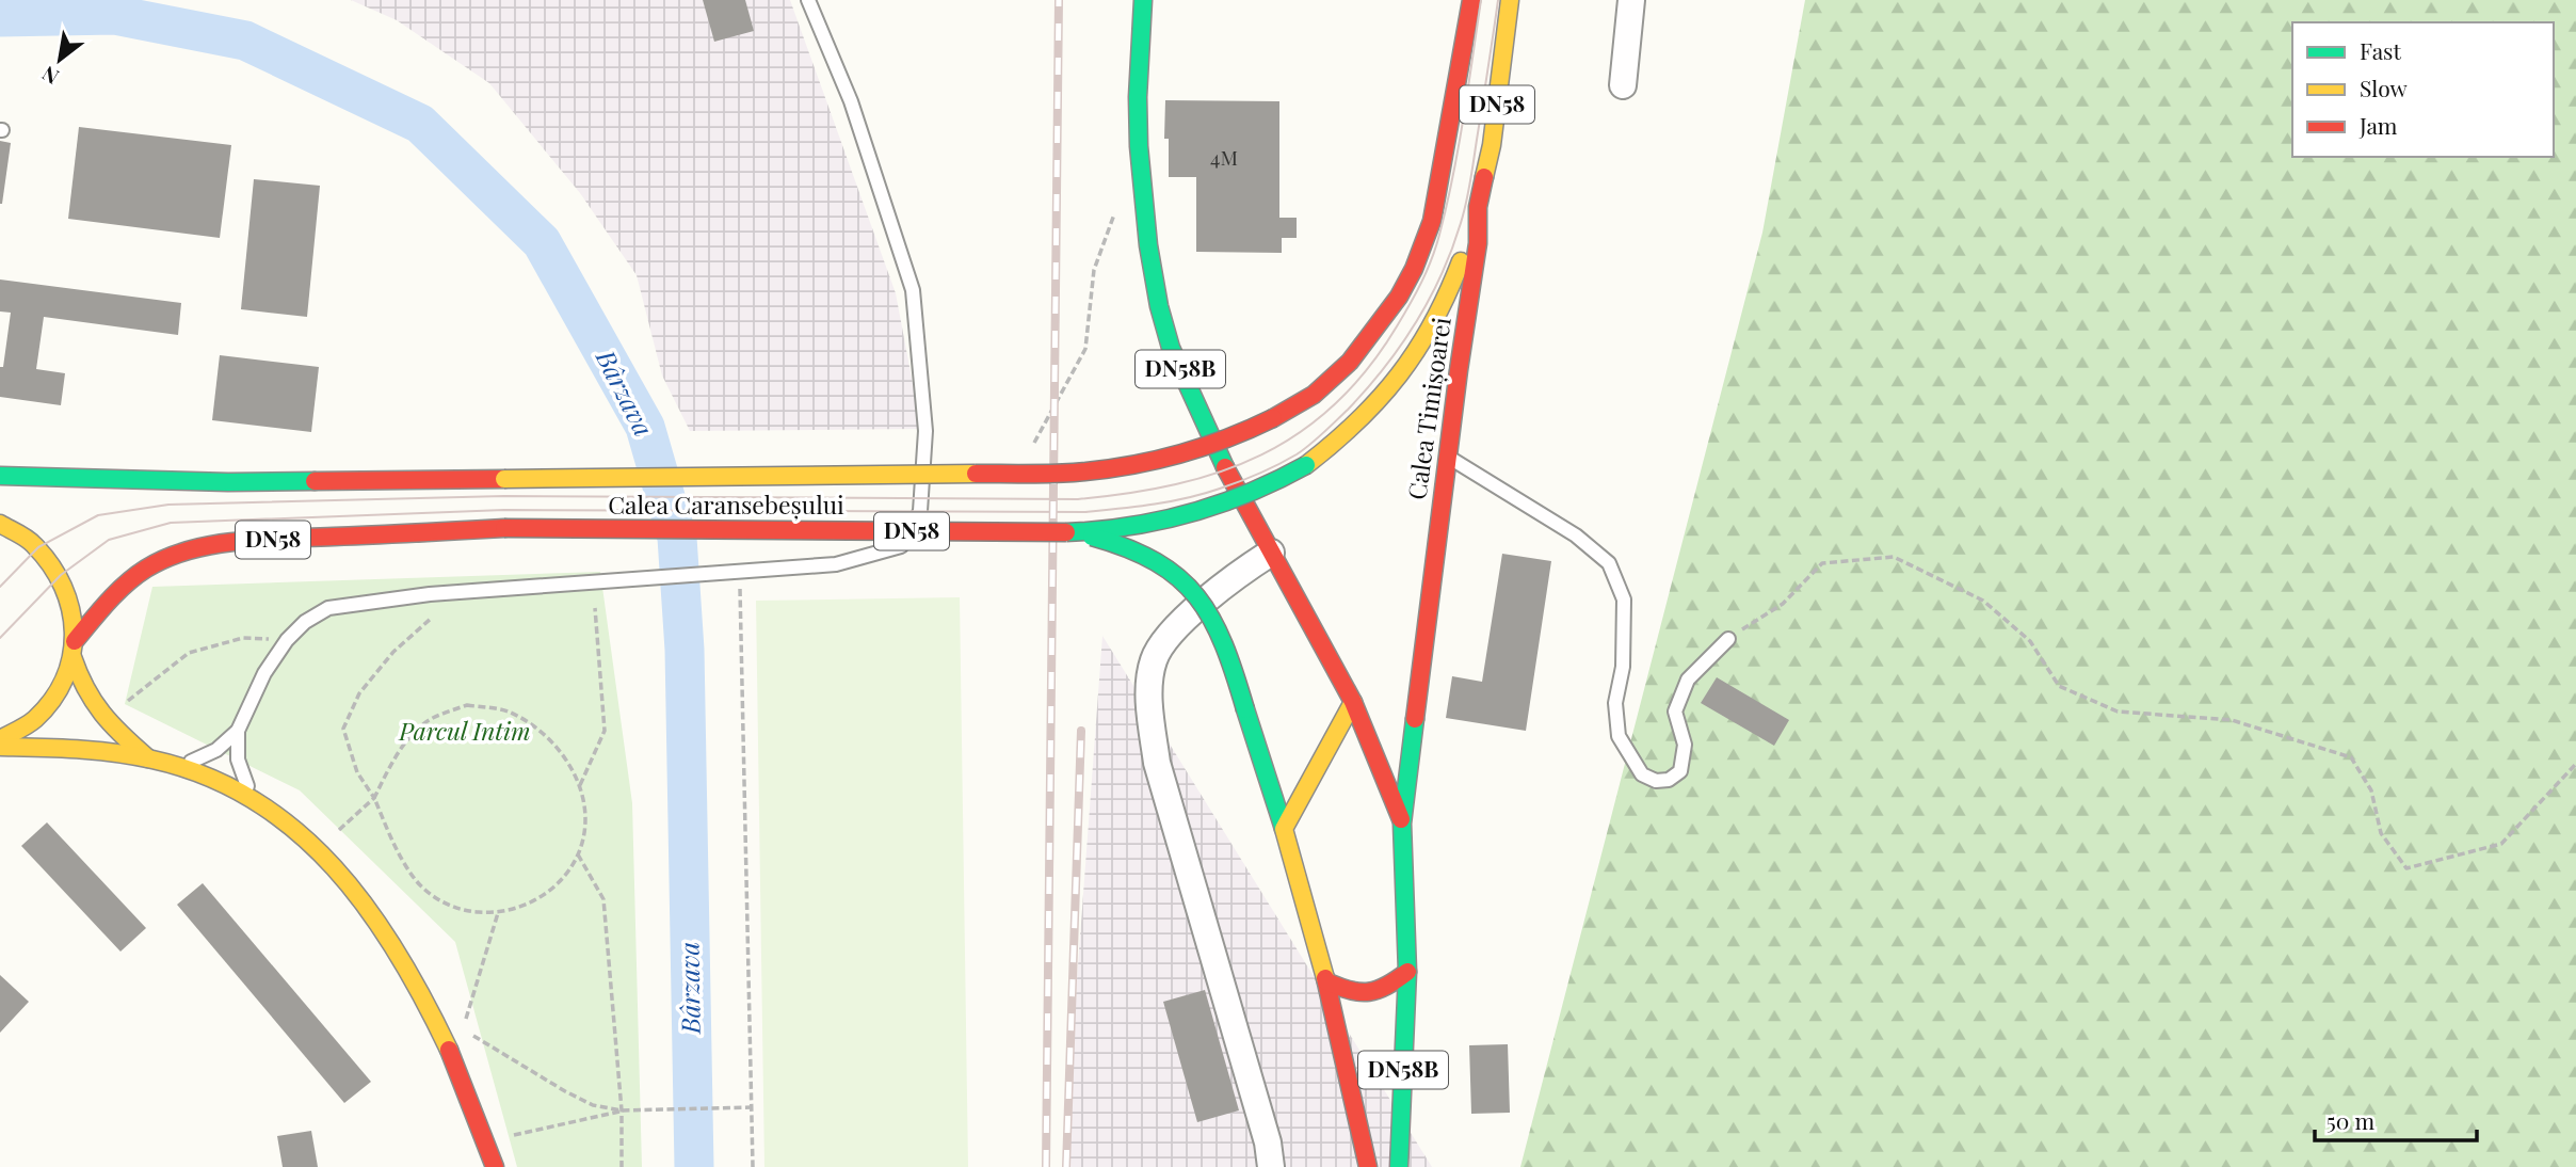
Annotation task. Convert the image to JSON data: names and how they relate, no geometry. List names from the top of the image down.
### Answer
{
  "streets": {
    "main road": [
      "DN58",
      "DN58B",
      "Calea Timișoarei",
      "Calea Caransebeșului"
    ]
  },
  "crossings": [
    ["DN58", "Calea Caransebeșului"],
    ["DN58B", "Calea Caransebeșului"],
    ["Calea Timișoarei", "Calea Caransebeșului"]
  ],
  "water": ["Bârzava"],
  "parks": ["Parcul Intim"],
  "house_numbers": ["4M"],
  "legend": ["Fast", "Slow", "Jam"],
  "scale_bar": "50 m",
  "north": "bottom left"
}
